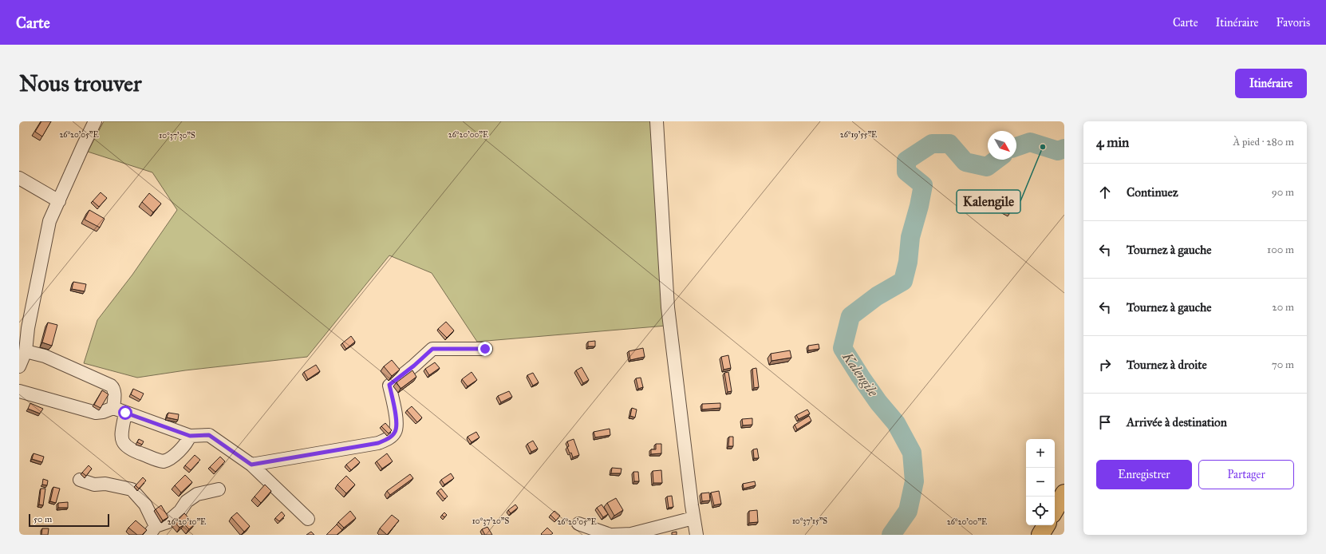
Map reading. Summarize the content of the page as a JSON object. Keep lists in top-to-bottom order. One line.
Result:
{"water":["Kalengile"],"places":["Kalengile"],"scale_bar":"50 m","north":"bottom right","page":{"header":"Carte","nav":["Carte","Itinéraire","Favoris"],"buttons":["Itinéraire",["Enregistrer","Partager"]],"title":"Nous trouver","heading":["4 min","À pied · 280 m"],"list":[["Continuez","90 m"],["Tournez à gauche","100 m"],["Tournez à gauche","20 m"],["Tournez à droite","70 m"],"Arrivée à destination"],"map_buttons":["+","−"],"scale":"50 m"},"coordinates":["26°20'05\"E","26°20'00\"E","26°19'55\"E","10°37'30\"S","10°37'20\"S","10°37'15\"S","26°20'10\"E"]}
